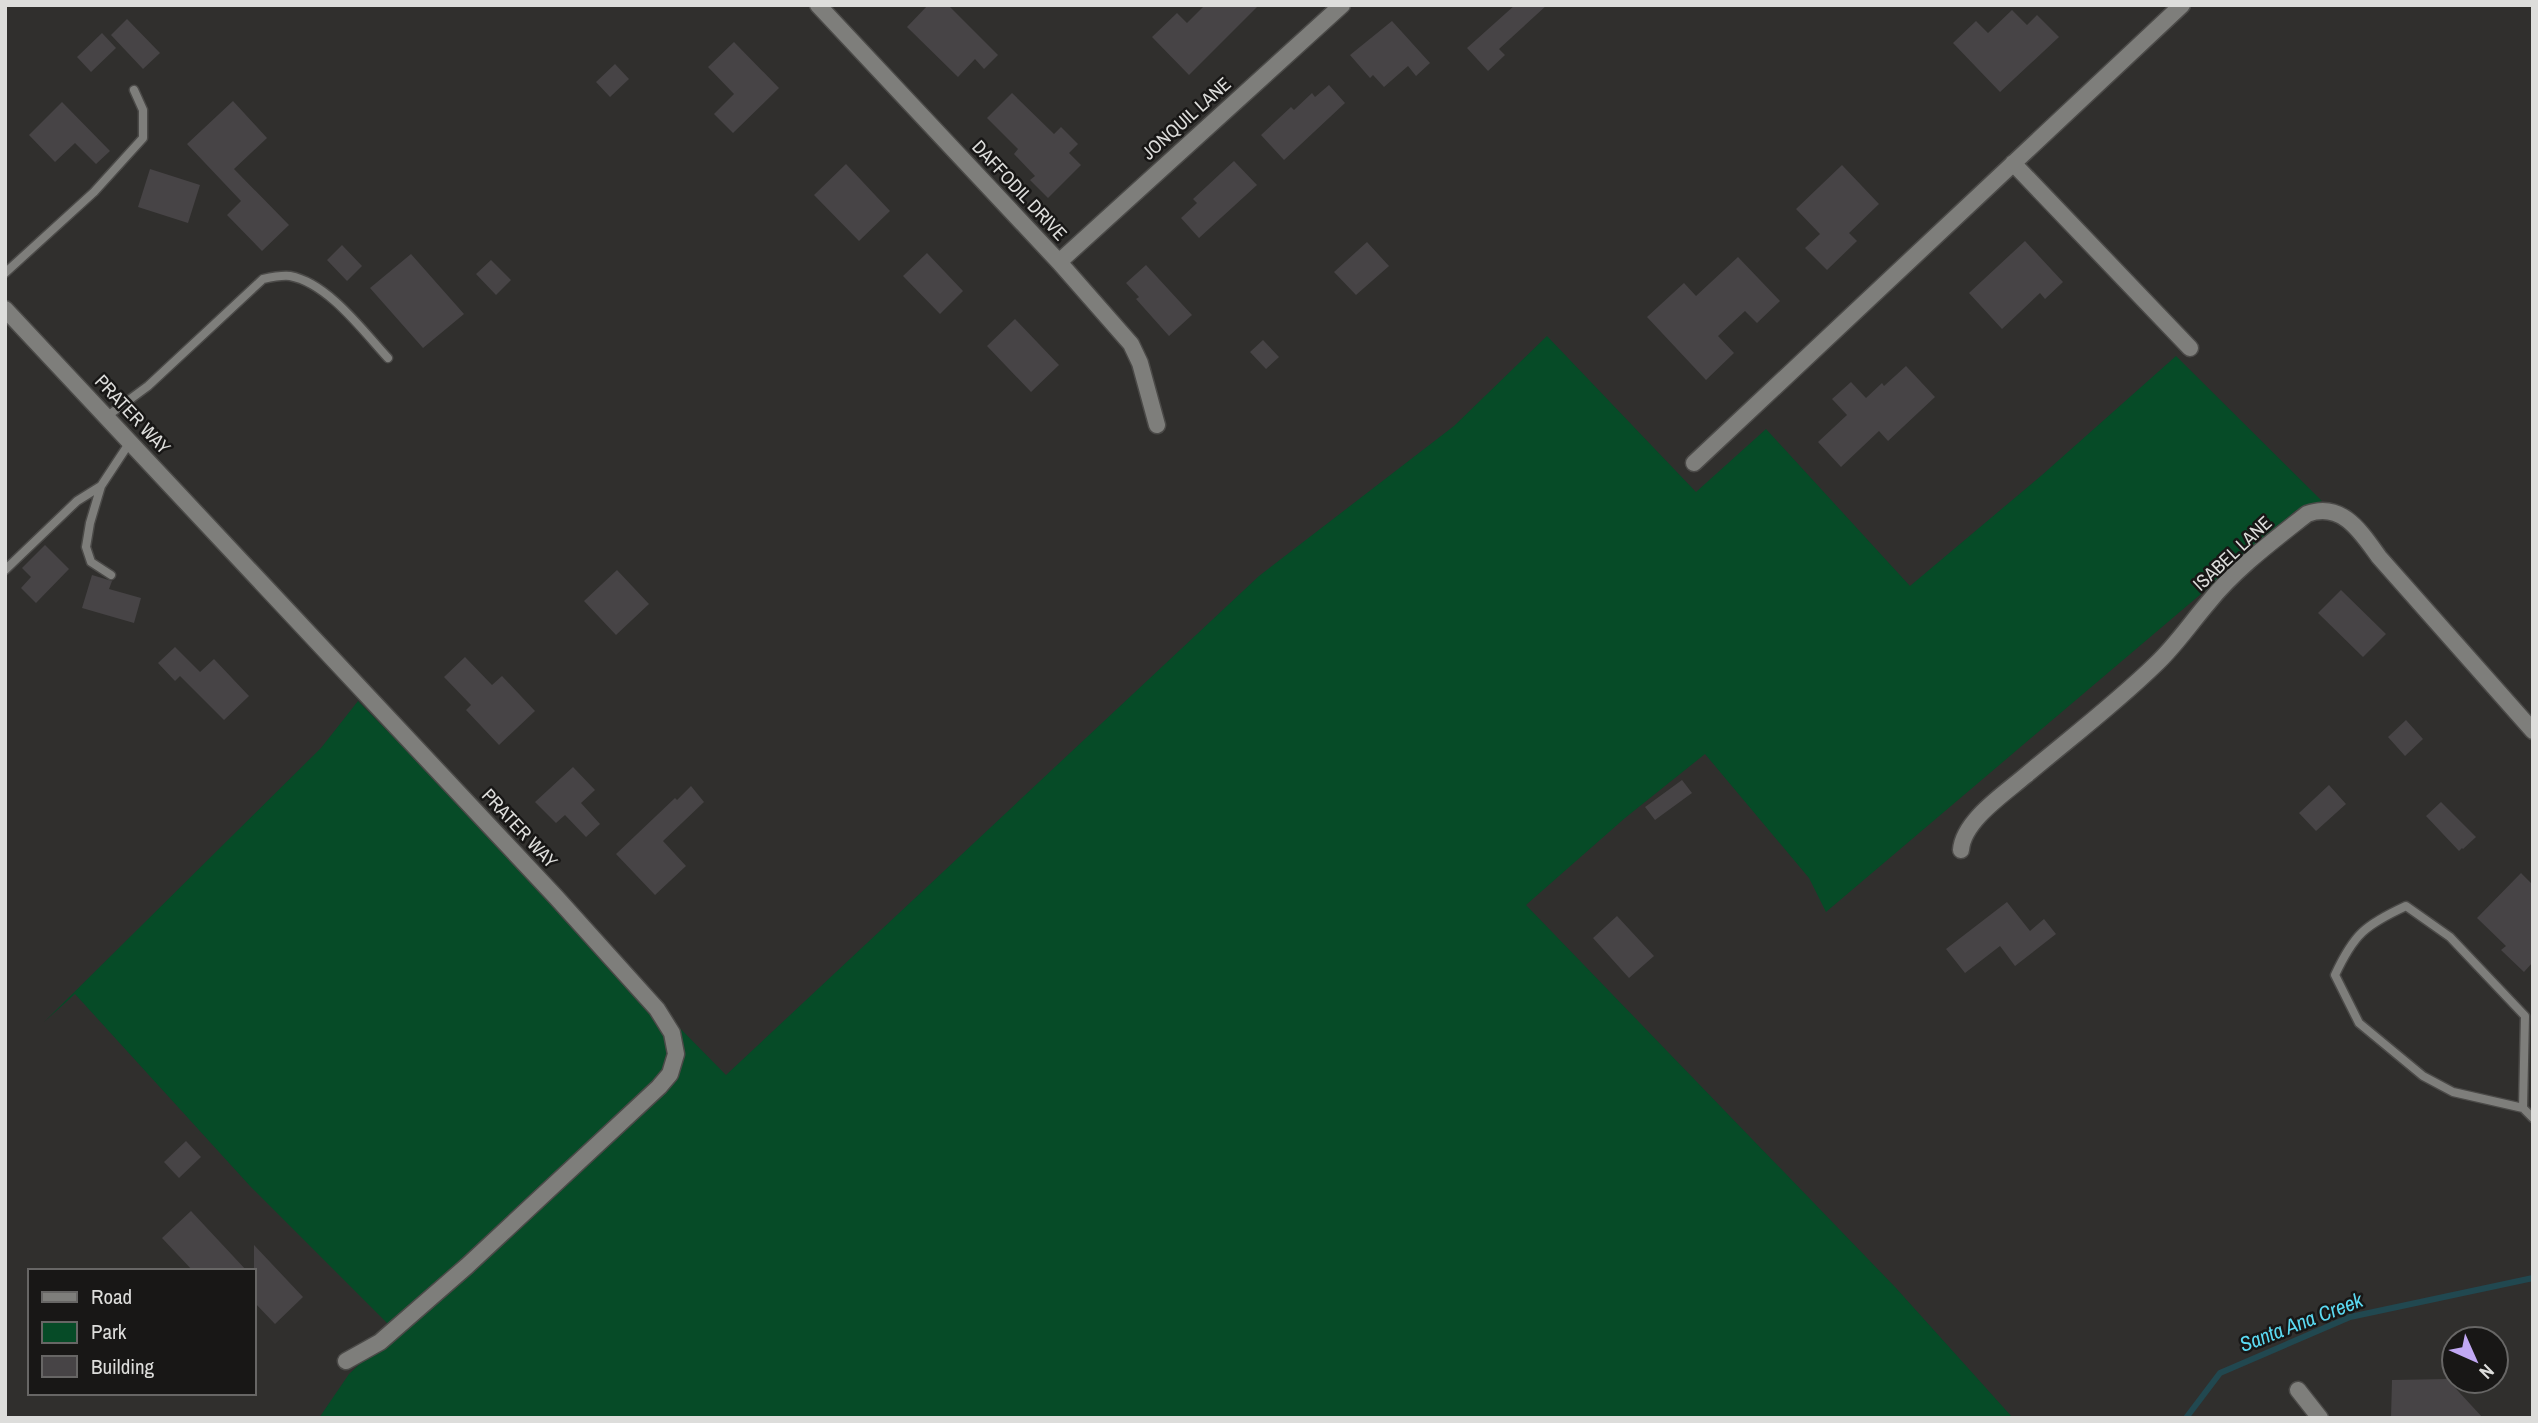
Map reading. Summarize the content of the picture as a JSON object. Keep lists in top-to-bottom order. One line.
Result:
{"streets":{"street":["JONQUIL LANE","DAFFODIL DRIVE","PRATER WAY","ISABEL LANE"]},"crossings":[["JONQUIL LANE","DAFFODIL DRIVE"]],"water":["Santa Ana Creek"],"legend":["Road","Park","Building"],"north":"bottom right"}
